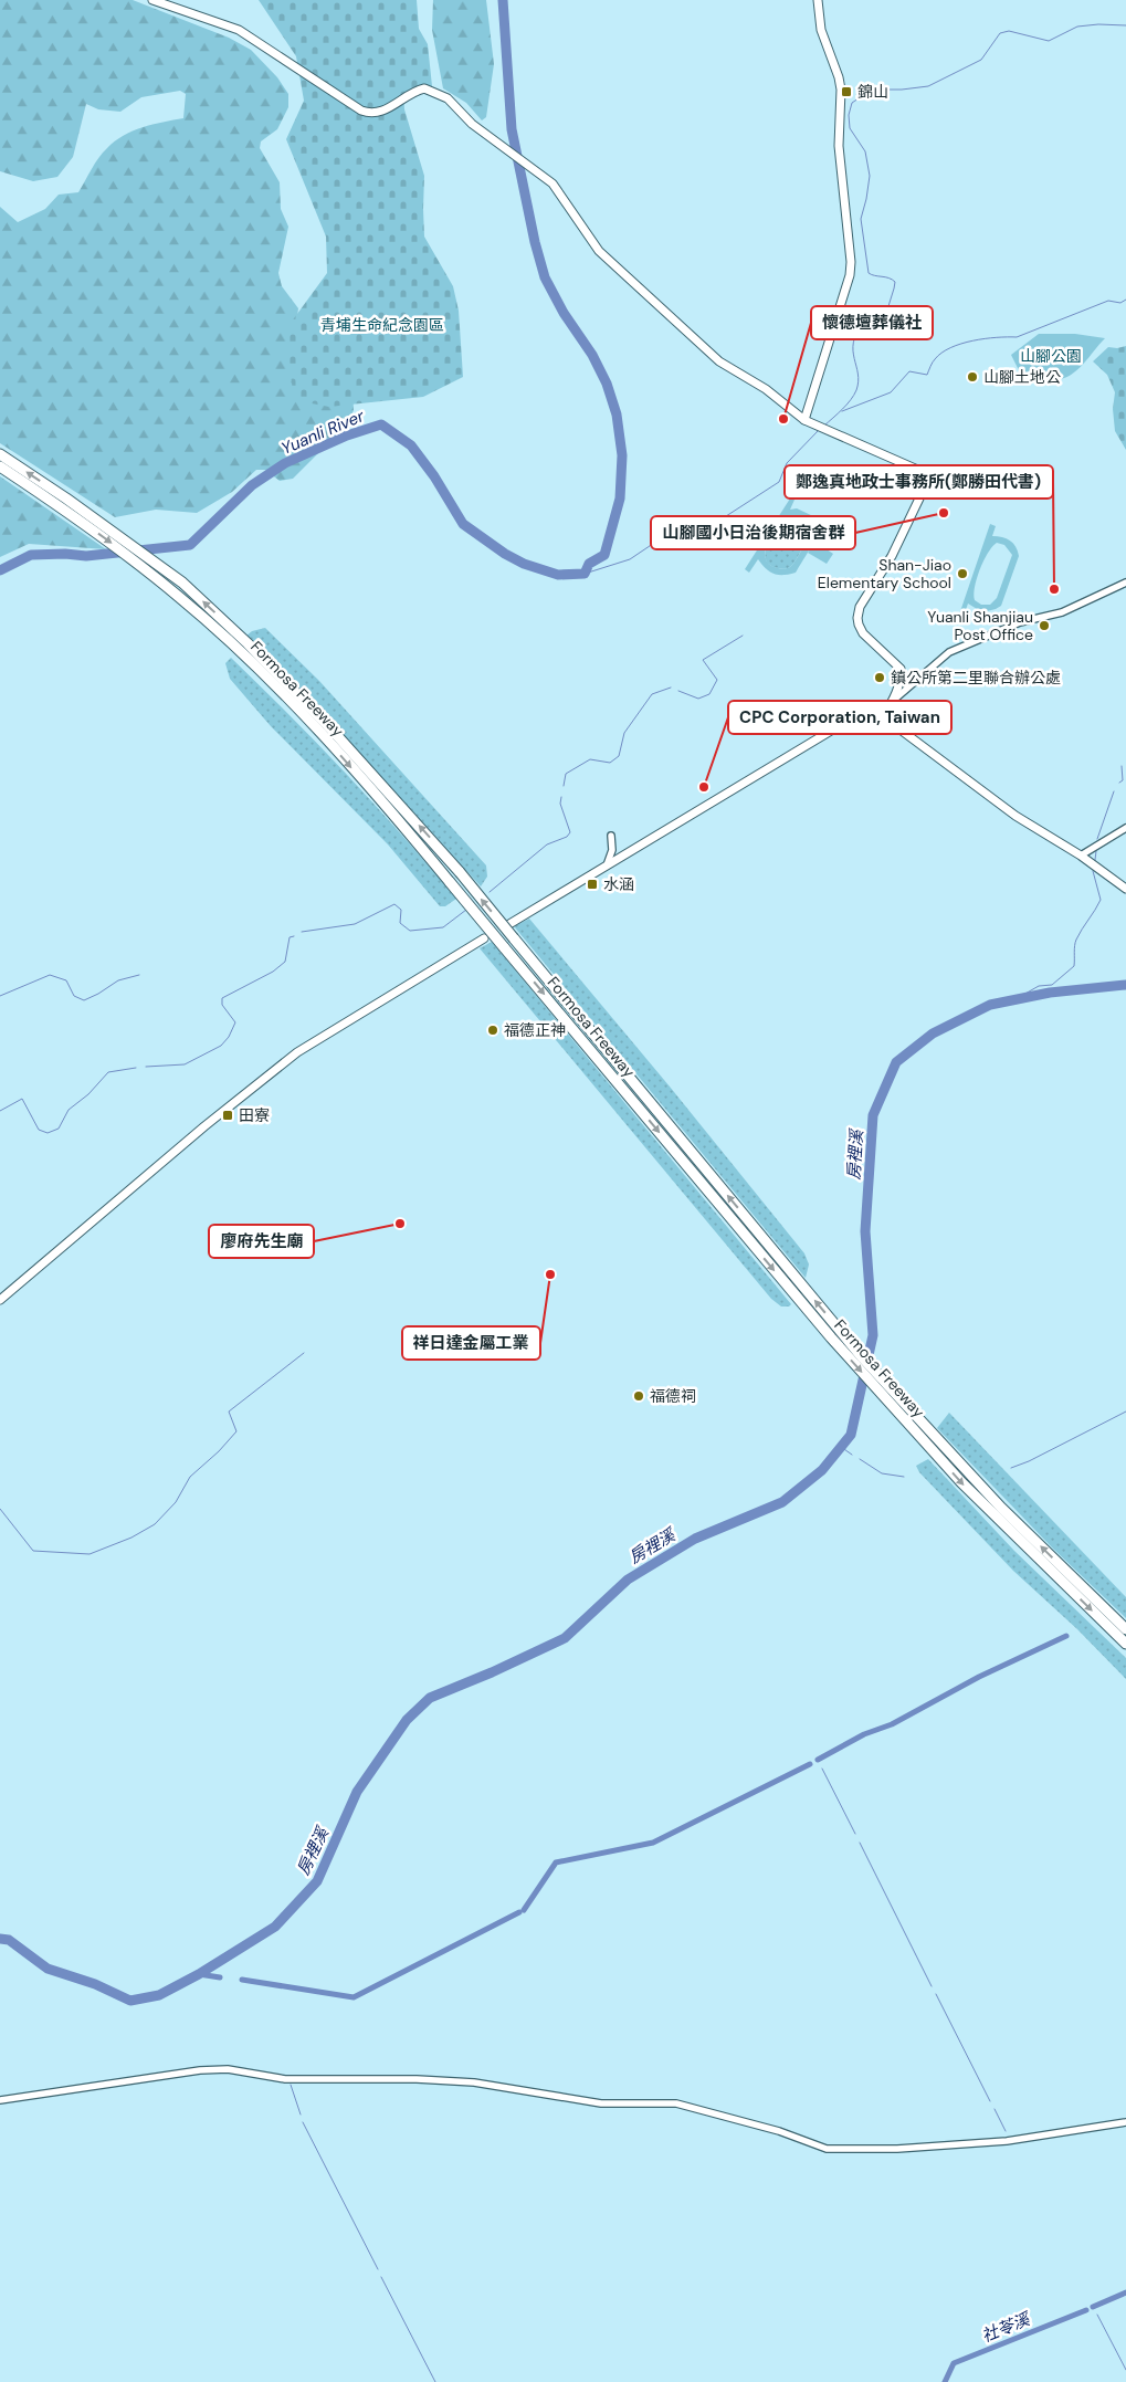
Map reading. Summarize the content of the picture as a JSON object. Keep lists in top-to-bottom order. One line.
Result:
{"streets":{"highway":["Formosa Freeway"]},"water":["Yuanli River","房裡溪","社苓溪"],"parks":["青埔生命紀念園區","山腳公園"],"places":{"transit":["錦山","水涵","田寮"],"other":["山腳土地公","懷德壇葬儀社","山腳國小日治後期宿舍群","Shan-Jiao Elementary School","鄭逸真地政士事務所(鄭勝田代書)","Yuanli Shanjiau Post Office","鎮公所第二里聯合辦公處","CPC Corporation, Taiwan","福德正神","廖府先生廟","祥日達金屬工業","福德祠"]}}
